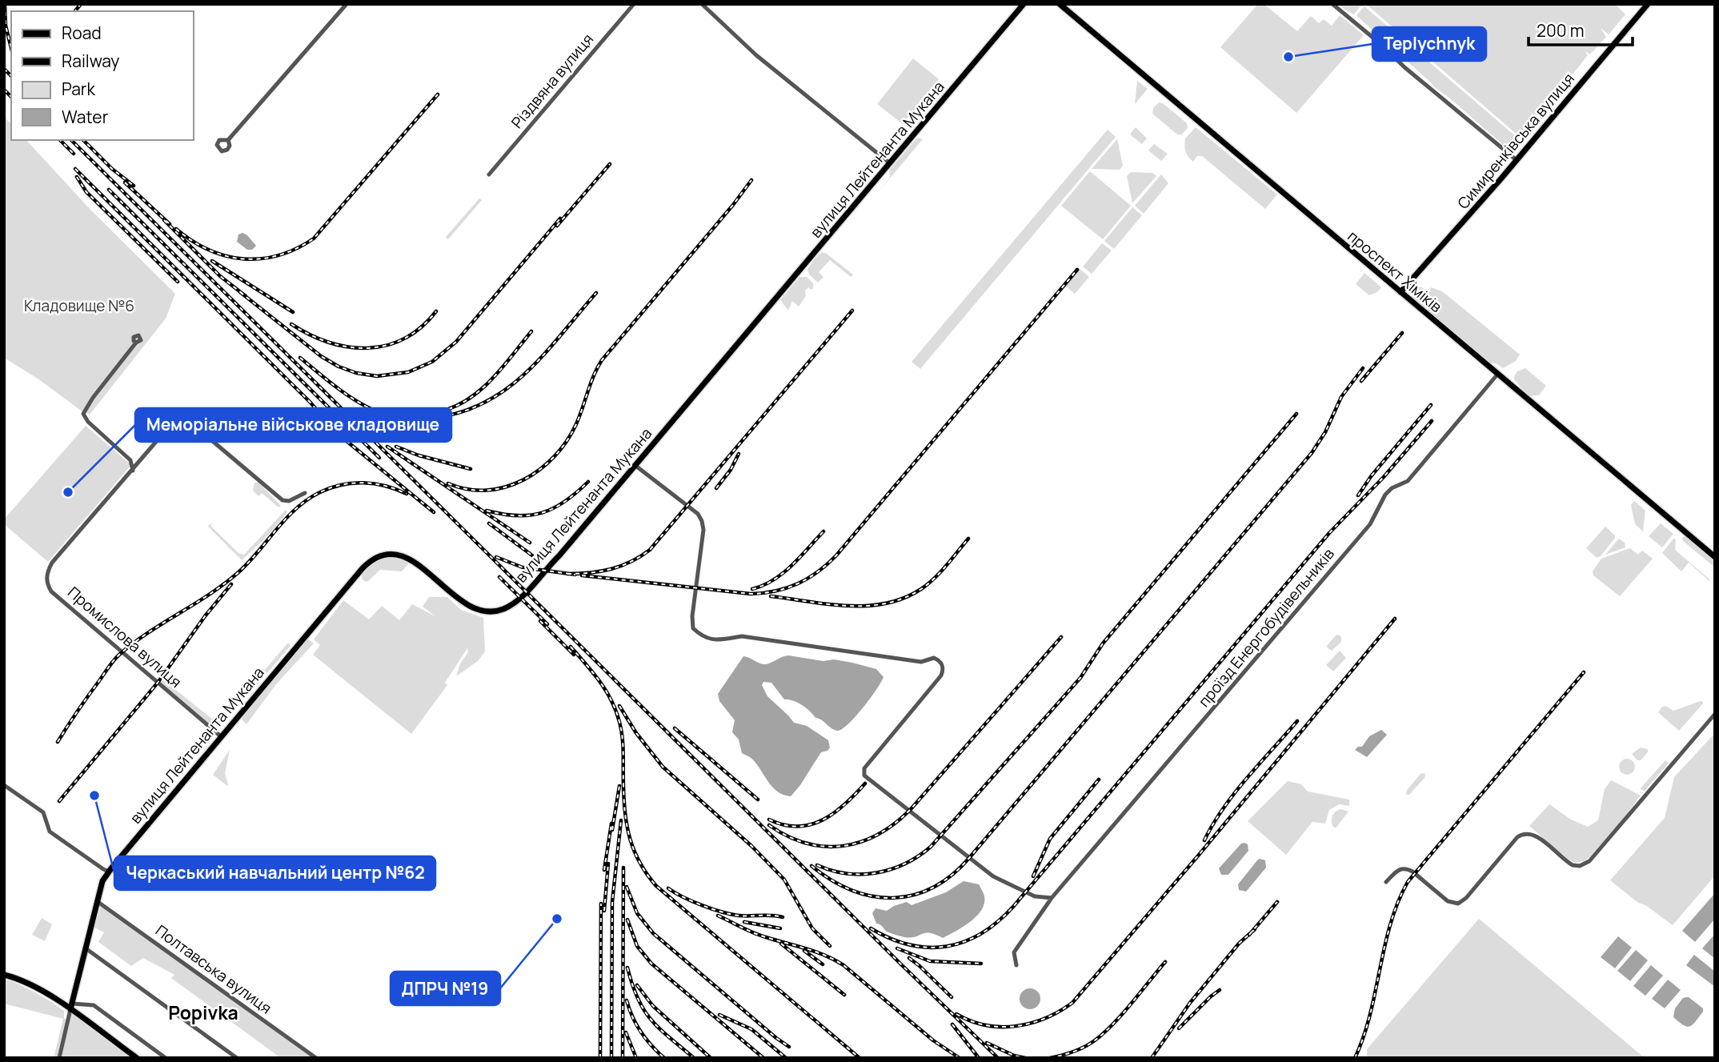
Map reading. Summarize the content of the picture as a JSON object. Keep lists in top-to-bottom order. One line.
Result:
{"streets":{"main road":["Симиренківська вулиця","вулиця Лейтенанта Мукана","проспект Хіміків"],"street":["Різдвяна вулиця","проїзд Енергобудівельників","Промислова вулиця","Полтавська вулиця"]},"crossings":[["Симиренківська вулиця","проспект Хіміків"],["вулиця Лейтенанта Мукана","Промислова вулиця"],["вулиця Лейтенанта Мукана","Полтавська вулиця"],["проспект Хіміків","проїзд Енергобудівельників"]],"districts":["Popivka"],"parks":["Кладовище №6"],"places":["Teplychnyk","Меморіальне військове кладовище","Черкаський навчальний центр №62","ДПРЧ №19"],"legend":["Road","Railway","Park","Water"],"scale_bar":"200 m"}
